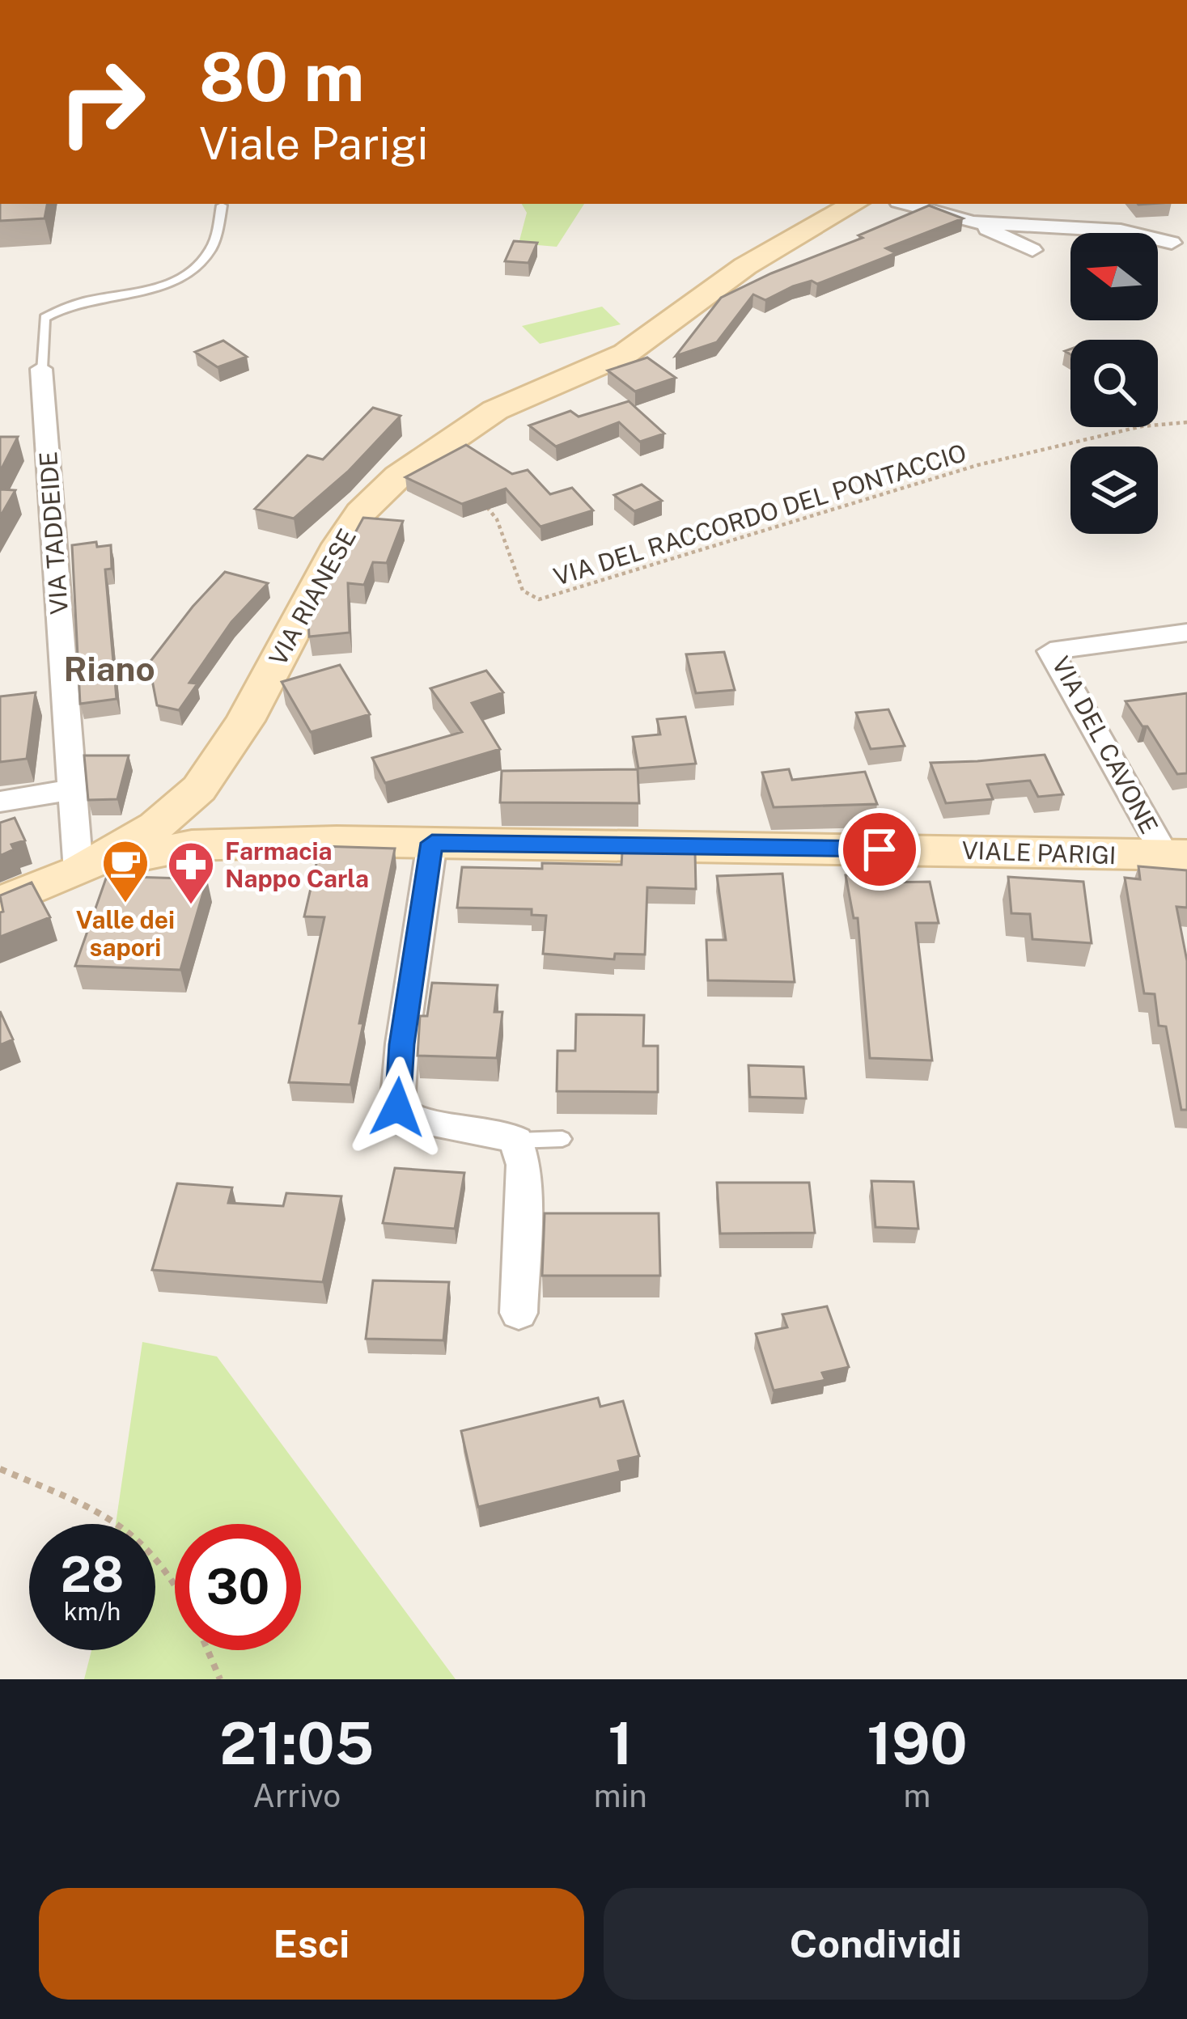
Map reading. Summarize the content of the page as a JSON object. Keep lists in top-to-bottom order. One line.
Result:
{"streets":{"main road":["VIA RIANESE","VIALE PARIGI"],"street":["VIA TADDEIDE","VIA DEL CAVONE"],"path":["VIA DEL RACCORDO DEL PONTACCIO"]},"crossings":[["VIA TADDEIDE","VIA RIANESE"],["VIA TADDEIDE","VIALE PARIGI"],["VIA RIANESE","VIALE PARIGI"],["VIA DEL CAVONE","VIALE PARIGI"]],"districts":["Riano"],"places":{"cafe":["Valle dei sapori"],"pharmacy":["Farmacia Nappo Carla"]},"north":"left","page":{"turn":["80 m","Viale Parigi"],"speed":"28 km/h","limit":"30","eta":["21:05","Arrivo","1","min","190","m"],"buttons":["Esci","Condividi"]}}
